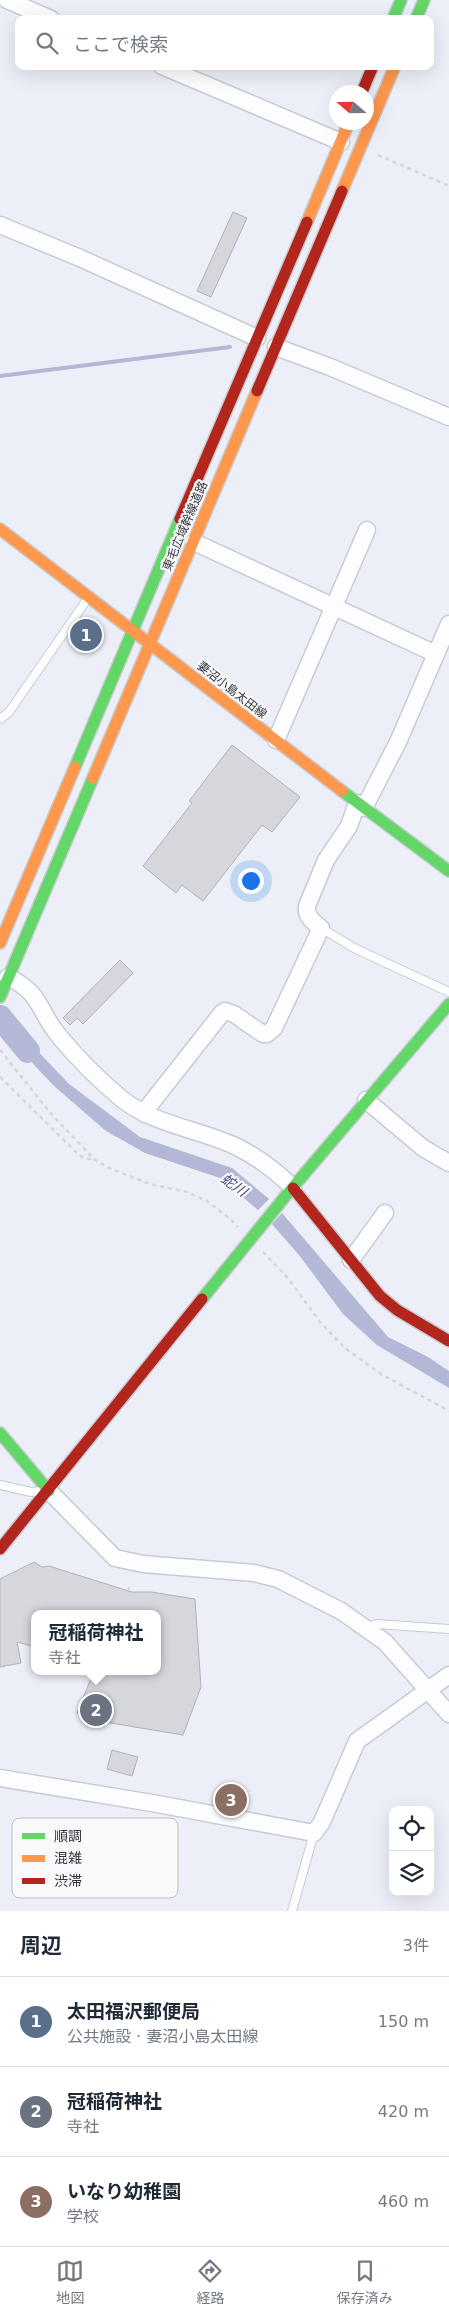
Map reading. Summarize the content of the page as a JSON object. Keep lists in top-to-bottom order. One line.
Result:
{"streets":{"main road":["東毛広域幹線道路","妻沼小島太田線"]},"crossings":[["東毛広域幹線道路","妻沼小島太田線"]],"water":["蛇川"],"legend":["順調","混雑","渋滞"],"north":"left","page":{"search":"ここで検索","pins":["1","2","3"],"popup":["冠稲荷神社","寺社"],"heading":["周辺","3件"],"list":[{"mark":"1","name":"太田福沢郵便局","note":"公共施設 · 妻沼小島太田線","value":"150 m"},{"mark":"2","name":"冠稲荷神社","note":"寺社","value":"420 m"},{"mark":"3","name":"いなり幼稚園","note":"学校","value":"460 m"}],"nav":["地図","経路","保存済み"]}}
